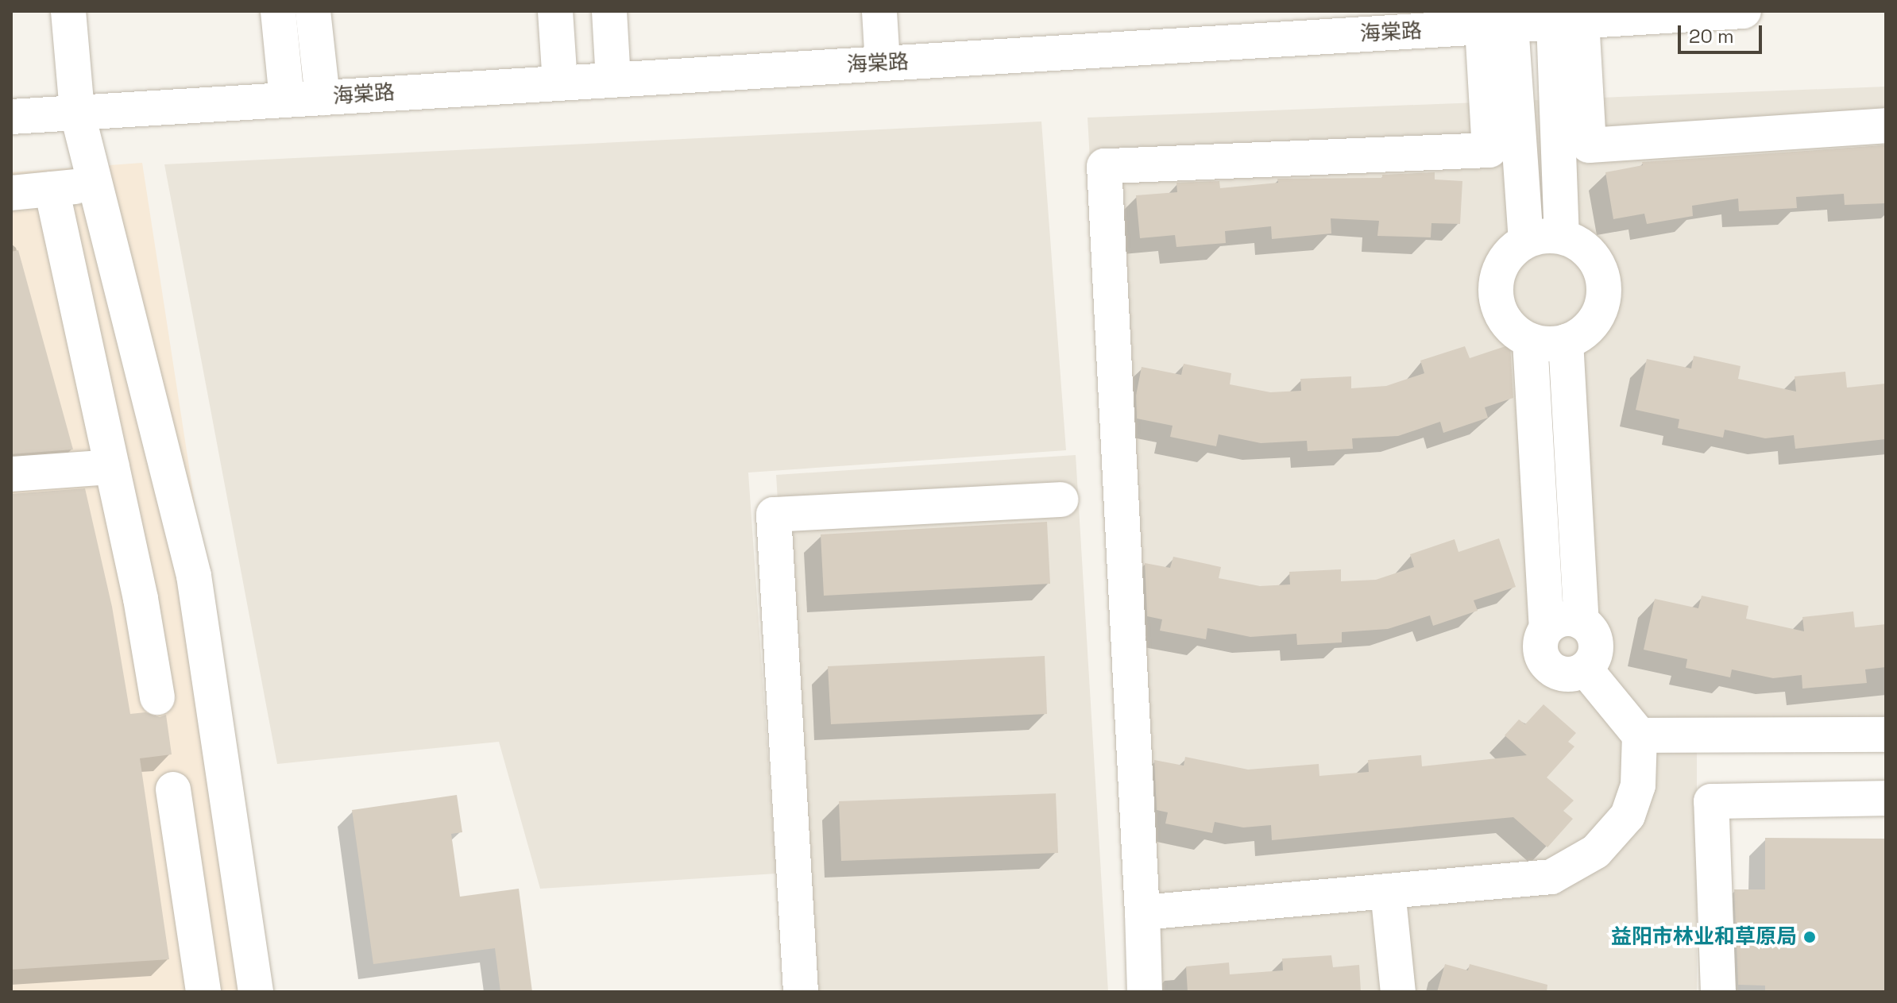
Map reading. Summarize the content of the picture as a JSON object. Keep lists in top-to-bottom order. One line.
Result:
{"streets":{"street":["海棠路"]},"places":["益阳市林业和草原局"],"scale_bar":"20 m"}
